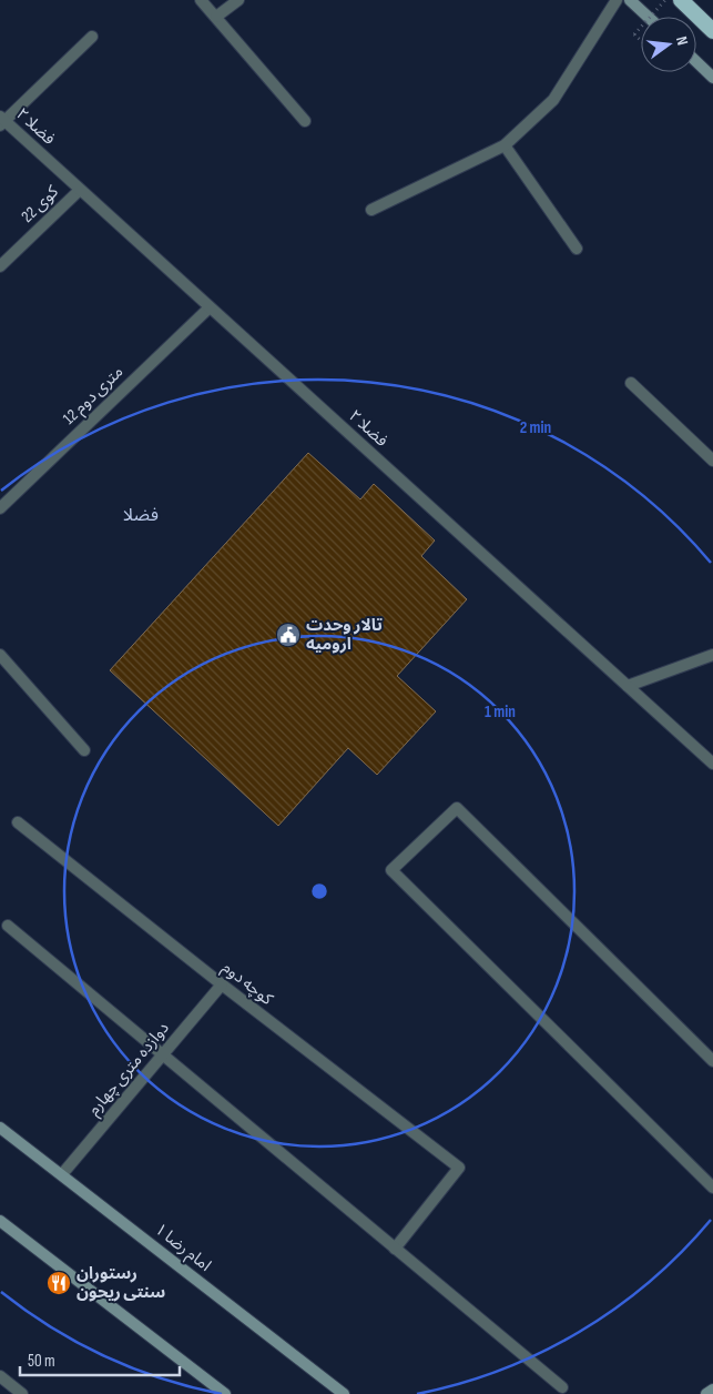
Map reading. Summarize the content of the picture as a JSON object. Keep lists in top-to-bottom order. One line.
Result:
{"streets":{"main road":["امام رضا ۱"],"street":["فضلا ۲","کوی 22","12 متری دوم","کوچه دوم","دوازده متری چهارم"]},"crossings":[["فضلا ۲","کوی 22"],["فضلا ۲","12 متری دوم"],["کوچه دوم","دوازده متری چهارم"],["دوازده متری چهارم","امام رضا ۱"]],"districts":["فضلا"],"places":{"public building":["تالار وحدت ارومیه"],"restaurant":["رستوران سنتی ریحون"]},"scale_bar":"50 m","north":"right","rings":["2 min","1 min"]}
